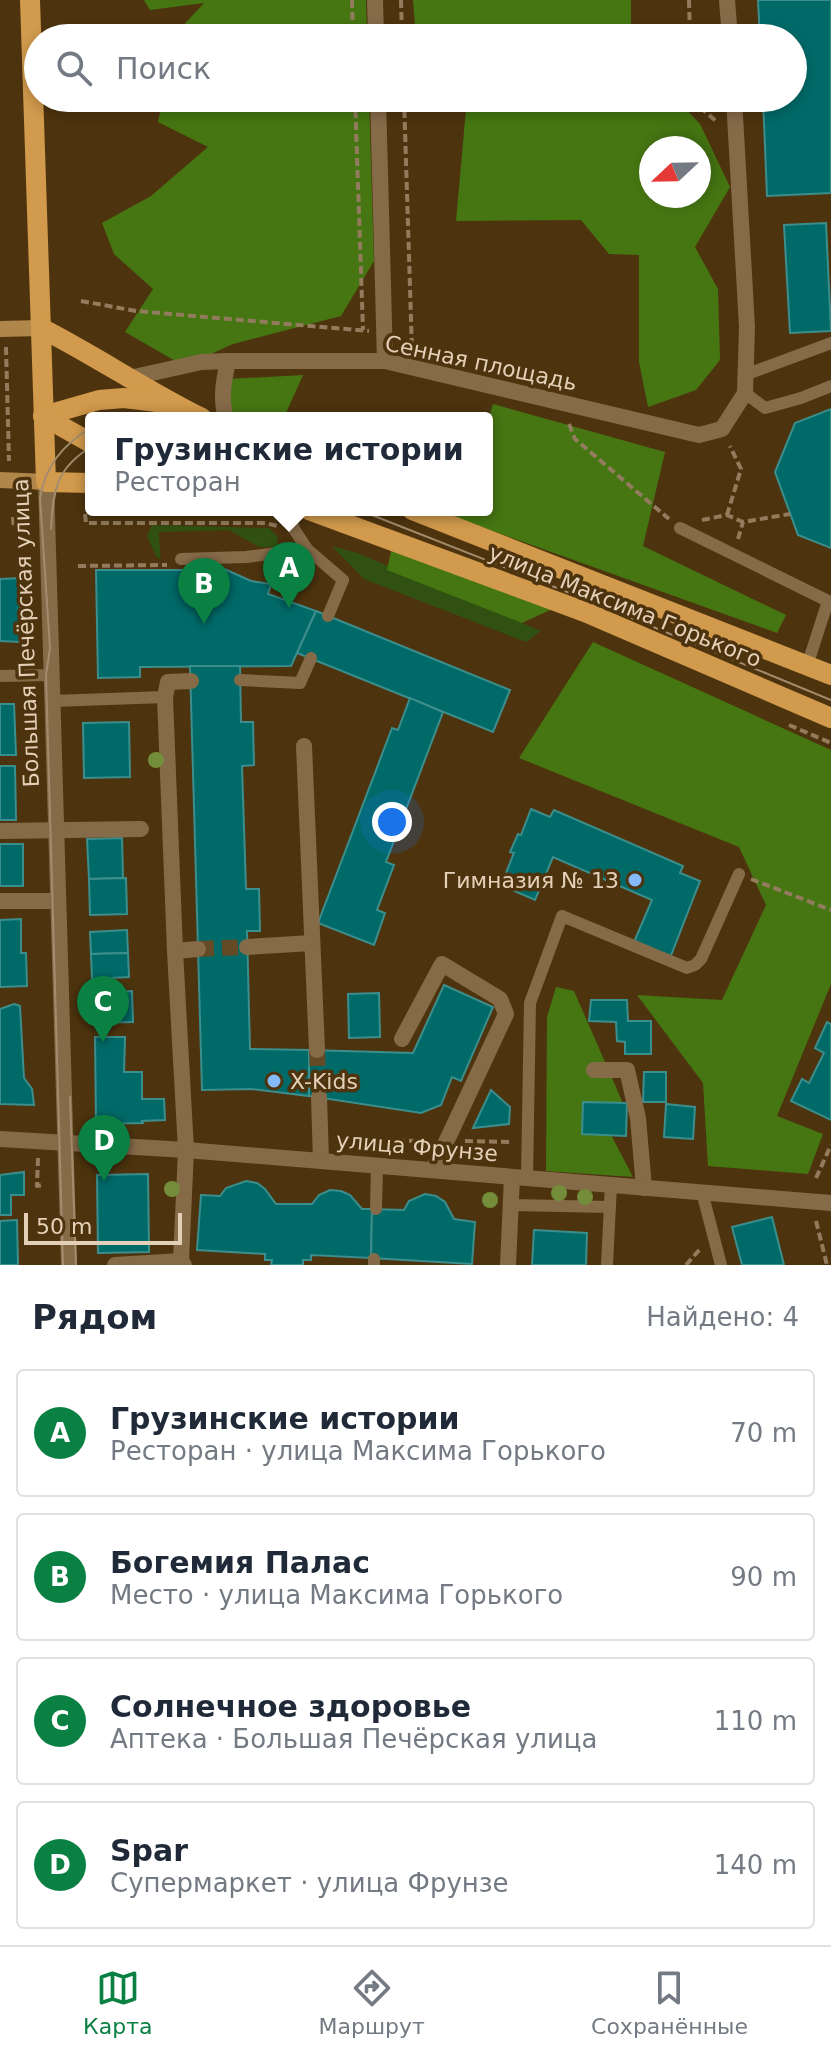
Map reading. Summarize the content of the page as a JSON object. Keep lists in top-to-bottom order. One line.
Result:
{"streets":{"main road":["улица Максима Горького","Большая Печёрская улица"],"street":["Сенная площадь","улица Фрунзе"]},"crossings":[["Большая Печёрская улица","улица Фрунзе"]],"places":["Гимназия № 13","X-Kids"],"scale_bar":"50 m","north":"left","page":{"search":"Поиск","popup":["Грузинские истории","Ресторан"],"pins":["A","B","C","D"],"scale":"50 m","heading":["Рядом","Найдено: 4"],"list":[{"mark":"A","name":"Грузинские истории","note":"Ресторан · улица Максима Горького","value":"70 m"},{"mark":"B","name":"Богемия Палас","note":"Место · улица Максима Горького","value":"90 m"},{"mark":"C","name":"Солнечное здоровье","note":"Аптека · Большая Печёрская улица","value":"110 m"},{"mark":"D","name":"Spar","note":"Супермаркет · улица Фрунзе","value":"140 m"}],"nav":["Карта","Маршрут","Сохранённые"]}}
